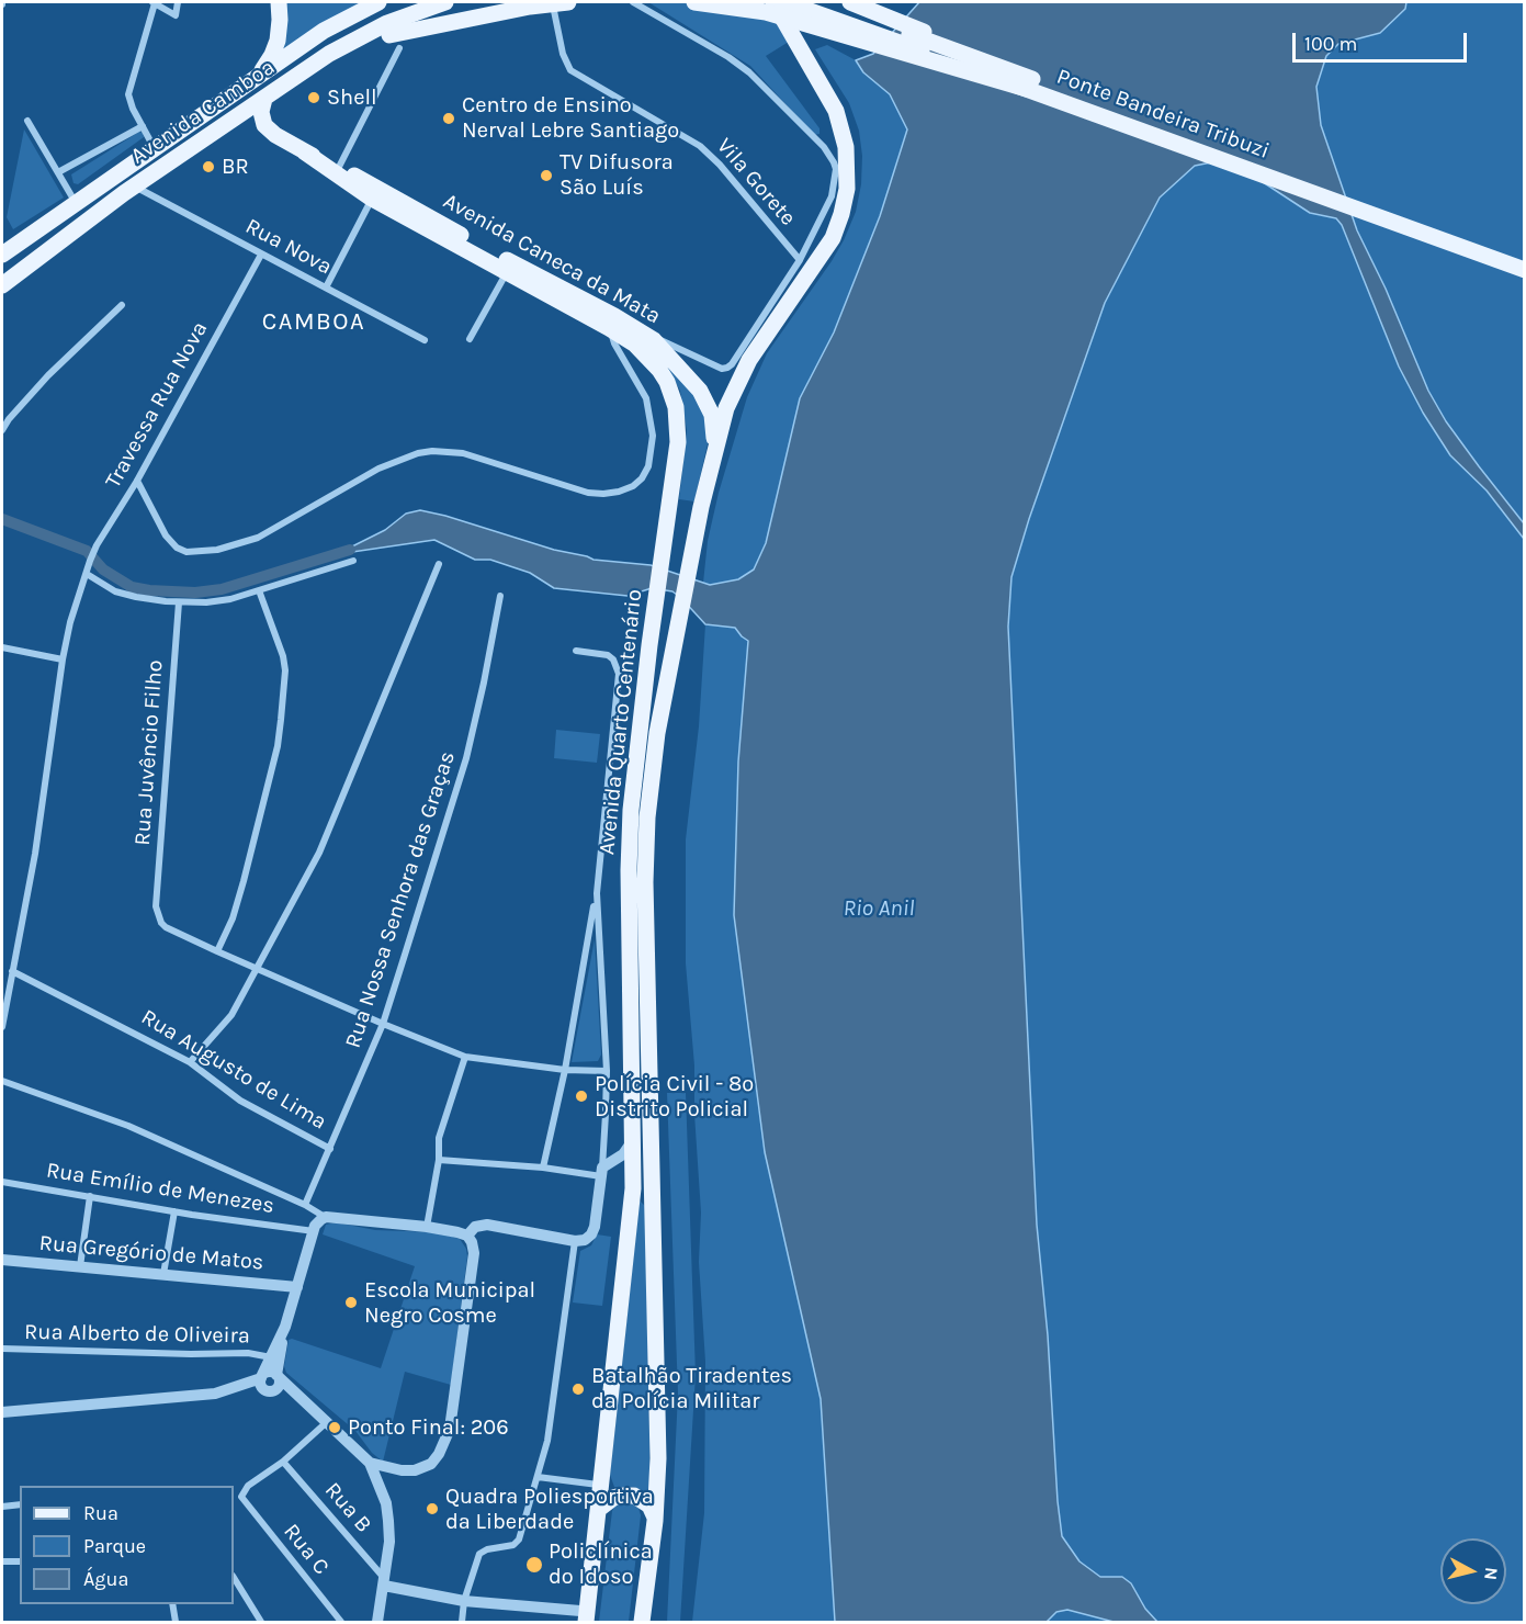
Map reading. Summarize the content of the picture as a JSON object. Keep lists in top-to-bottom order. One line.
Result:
{"streets":{"main road":["Avenida Camboa","Ponte Bandeira Tribuzi","Avenida Caneca da Mata","Avenida Quarto Centenário"],"street":["Vila Gorete","Rua Nova","Travessa Rua Nova","Rua Juvêncio Filho","Rua Nossa Senhora das Graças","Rua Augusto de Lima","Rua Emílio de Menezes","Rua Gregório de Matos","Rua Alberto de Oliveira","Rua B","Rua C"]},"crossings":[["Avenida Camboa","Rua Nova"],["Avenida Camboa","Avenida Caneca da Mata"],["Rua Nova","Travessa Rua Nova"],["Avenida Caneca da Mata","Avenida Quarto Centenário"],["Rua Nossa Senhora das Graças","Rua Augusto de Lima"],["Rua B","Rua C"]],"districts":["CAMBOA"],"water":["Rio Anil"],"places":["Shell","Centro de Ensino Nerval Lebre Santiago","BR","TV Difusora São Luís","Polícia Civil - 8º Distrito Policial","Escola Municipal Negro Cosme","Batalhão Tiradentes da Polícia Militar","Ponto Final: 206","Quadra Poliesportiva da Liberdade","Policlínica do Idoso"],"legend":["Rua","Parque","Água"],"scale_bar":"100 m","north":"right"}
